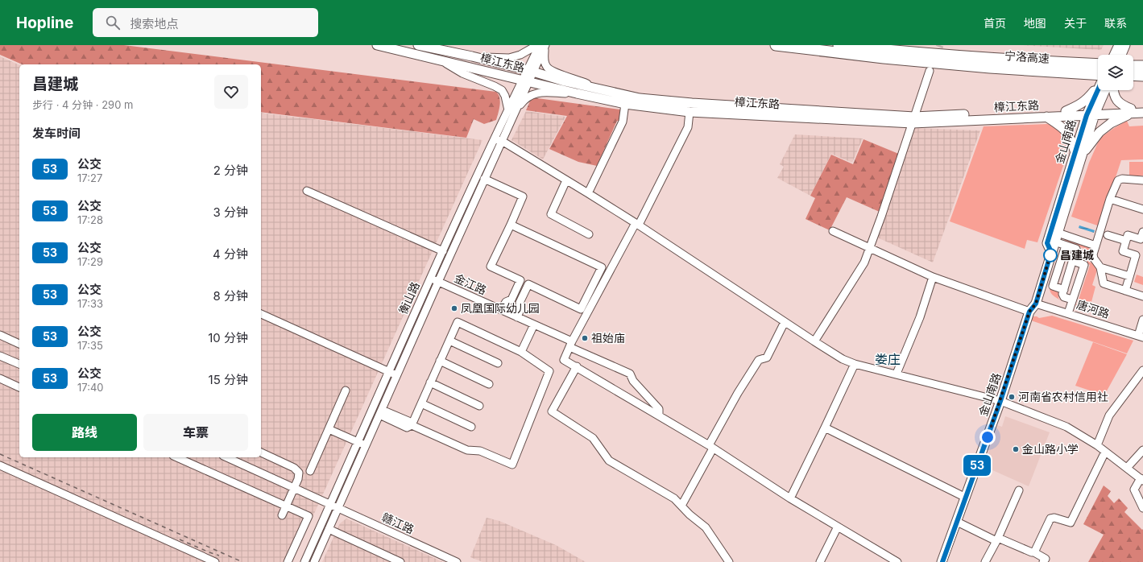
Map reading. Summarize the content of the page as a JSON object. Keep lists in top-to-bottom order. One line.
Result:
{"streets":{"highway":["宁洛高速"],"main road":["樟江东路","金山南路"],"street":["金江路","衡山路","唐河路","赣江路"]},"crossings":[["樟江东路","金山南路"],["樟江东路","衡山路"],["金山南路","唐河路"],["金江路","衡山路"],["衡山路","赣江路"]],"districts":["娄庄"],"places":["昌建城","凤凰国际幼儿园","祖始庙","河南省农村信用社","金山路小学"],"lines":["bus line 53"],"page":{"header":"Hopline","search":"搜索地点","nav":["首页","地图","关于","联系"],"on_map":"53","heading":[["昌建城","步行 · 4 分钟 · 290 m"],"发车时间"],"list":[{"mark":"53","name":"公交","note":"17:27","value":"2 分钟"},{"mark":"53","name":"公交","note":"17:28","value":"3 分钟"},{"mark":"53","name":"公交","note":"17:29","value":"4 分钟"},{"mark":"53","name":"公交","note":"17:33","value":"8 分钟"},{"mark":"53","name":"公交","note":"17:35","value":"10 分钟"},{"mark":"53","name":"公交","note":"17:40","value":"15 分钟"}],"buttons":["路线","车票"]}}
